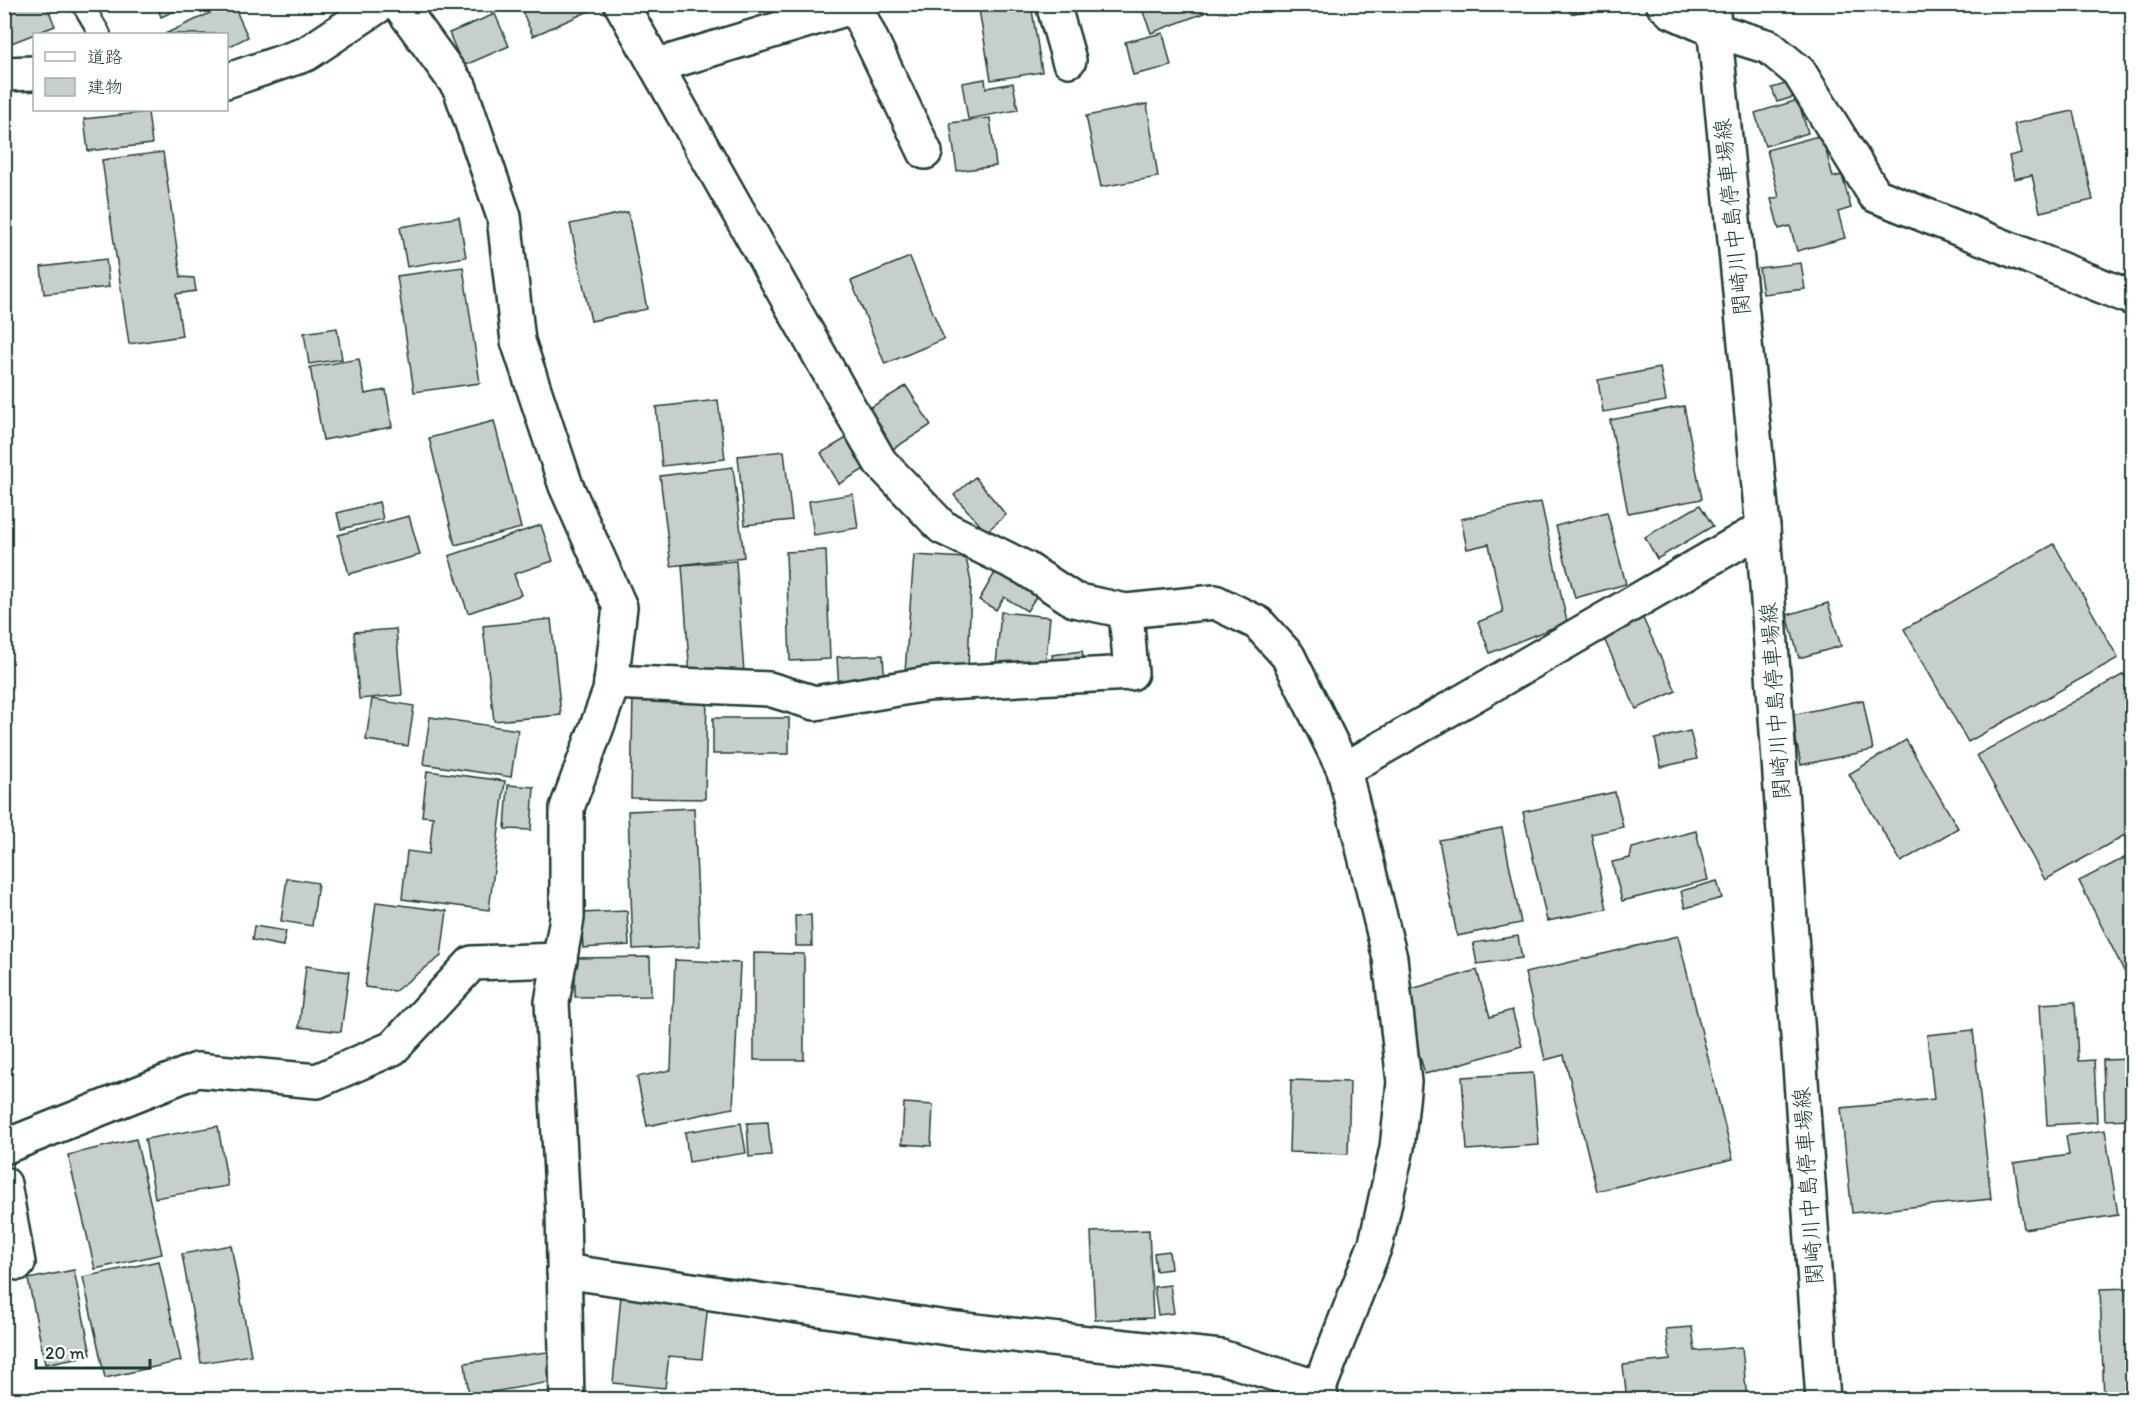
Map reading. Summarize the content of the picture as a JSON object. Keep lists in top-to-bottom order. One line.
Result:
{"streets":{"street":["関崎川中島停車場線"]},"legend":["道路","建物"],"scale_bar":"20 m"}
